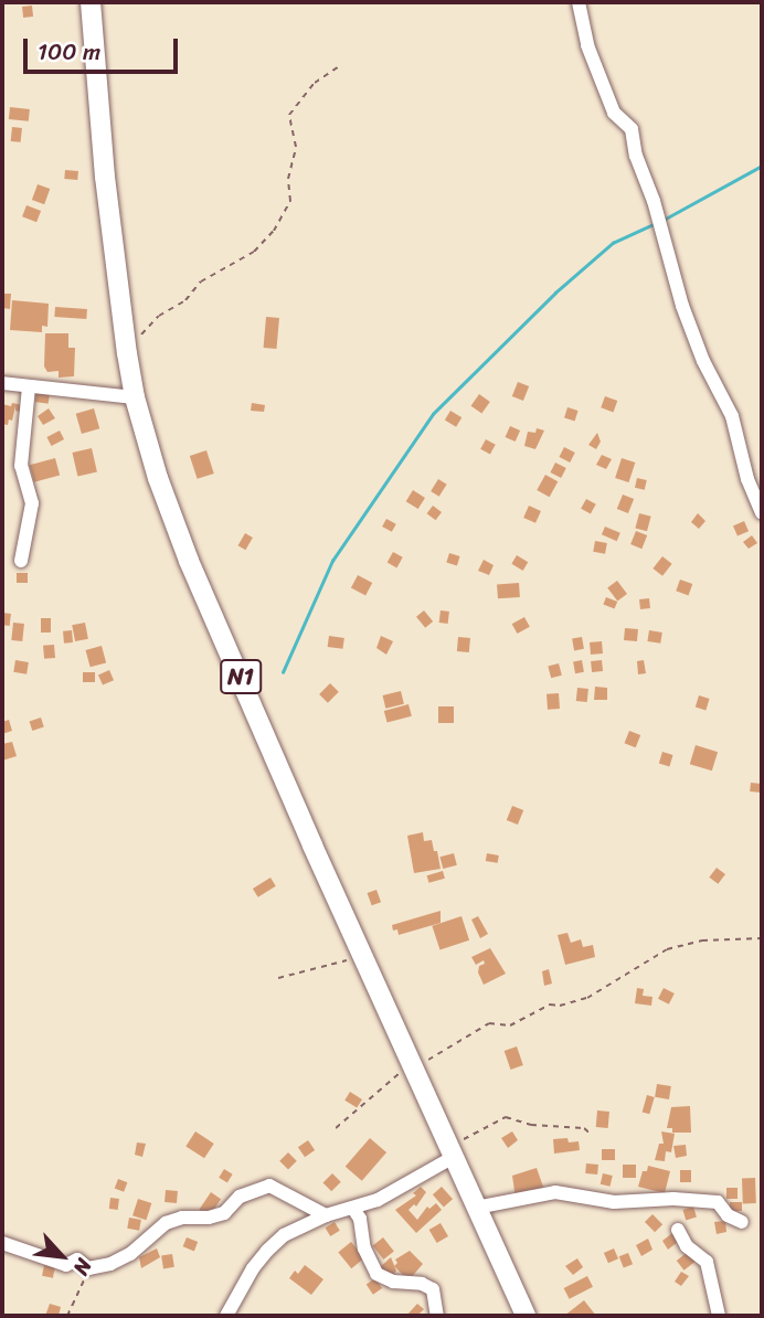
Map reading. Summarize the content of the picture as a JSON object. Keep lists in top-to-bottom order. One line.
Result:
{"streets":{"highway":["N1"]},"scale_bar":"100 m","north":"bottom right"}
